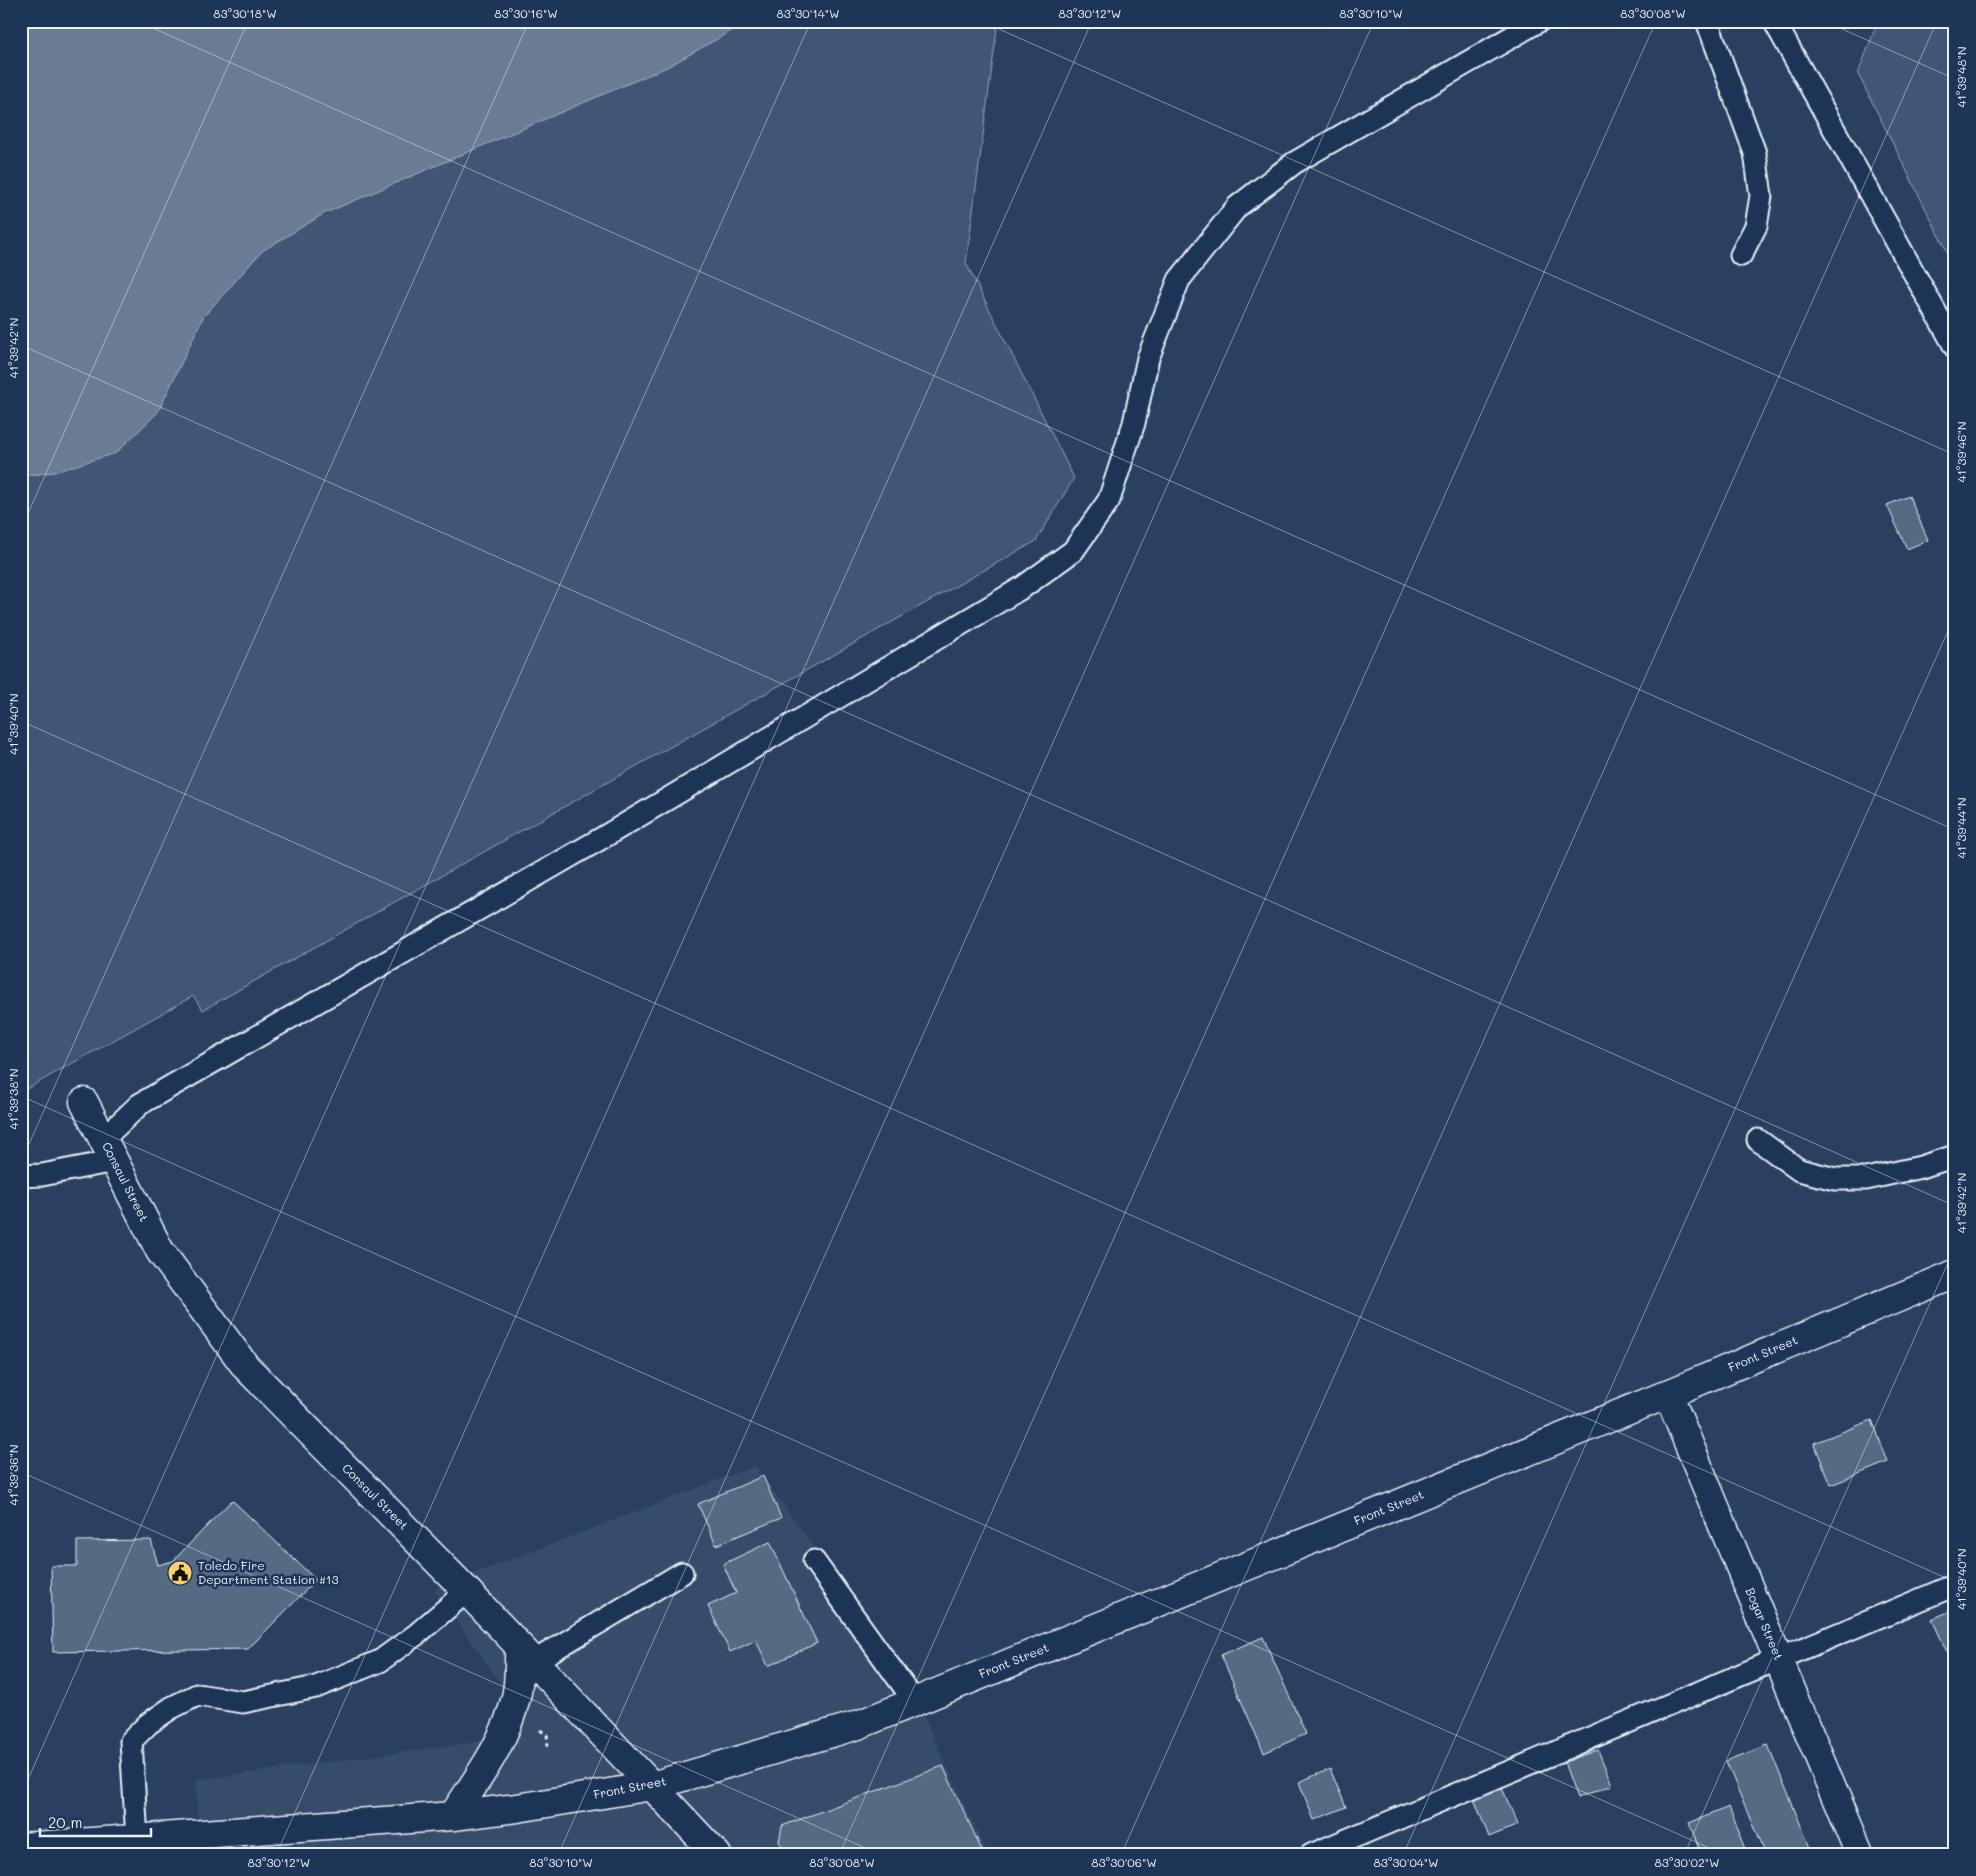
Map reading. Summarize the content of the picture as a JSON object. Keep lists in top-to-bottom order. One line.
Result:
{"streets":{"street":["Consaul Street","Front Street","Bogar Street"]},"crossings":[["Consaul Street","Front Street"],["Front Street","Bogar Street"]],"places":{"public building":["Toledo Fire Department Station #13"]},"scale_bar":"20 m","coordinates":["83°30'18\"W","83°30'16\"W","83°30'14\"W","83°30'12\"W","83°30'10\"W","83°30'08\"W","41°39'48\"N","41°39'42\"N","41°39'46\"N","41°39'40\"N","41°39'44\"N","41°39'38\"N","41°39'36\"N","83°30'06\"W","83°30'04\"W","83°30'02\"W"]}
